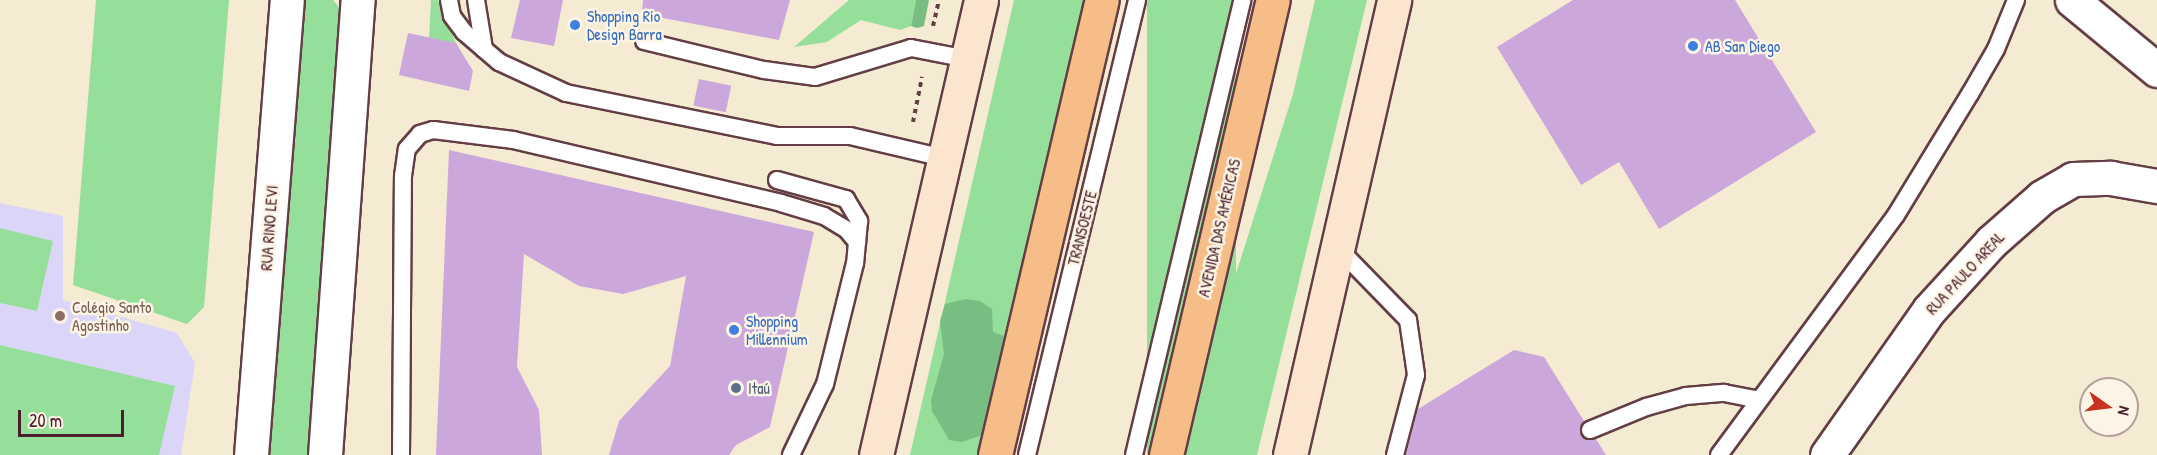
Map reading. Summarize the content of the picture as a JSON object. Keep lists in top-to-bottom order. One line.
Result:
{"streets":{"highway":["AVENIDA DAS AMÉRICAS"],"street":["RUA RINO LEVI","RUA PAULO AREAL"],"lane":["TRANSOESTE"]},"places":["Shopping Rio Design Barra","AB San Diego","Colégio Santo Agostinho","Shopping Millennium","Itaú"],"scale_bar":"20 m","north":"right"}
